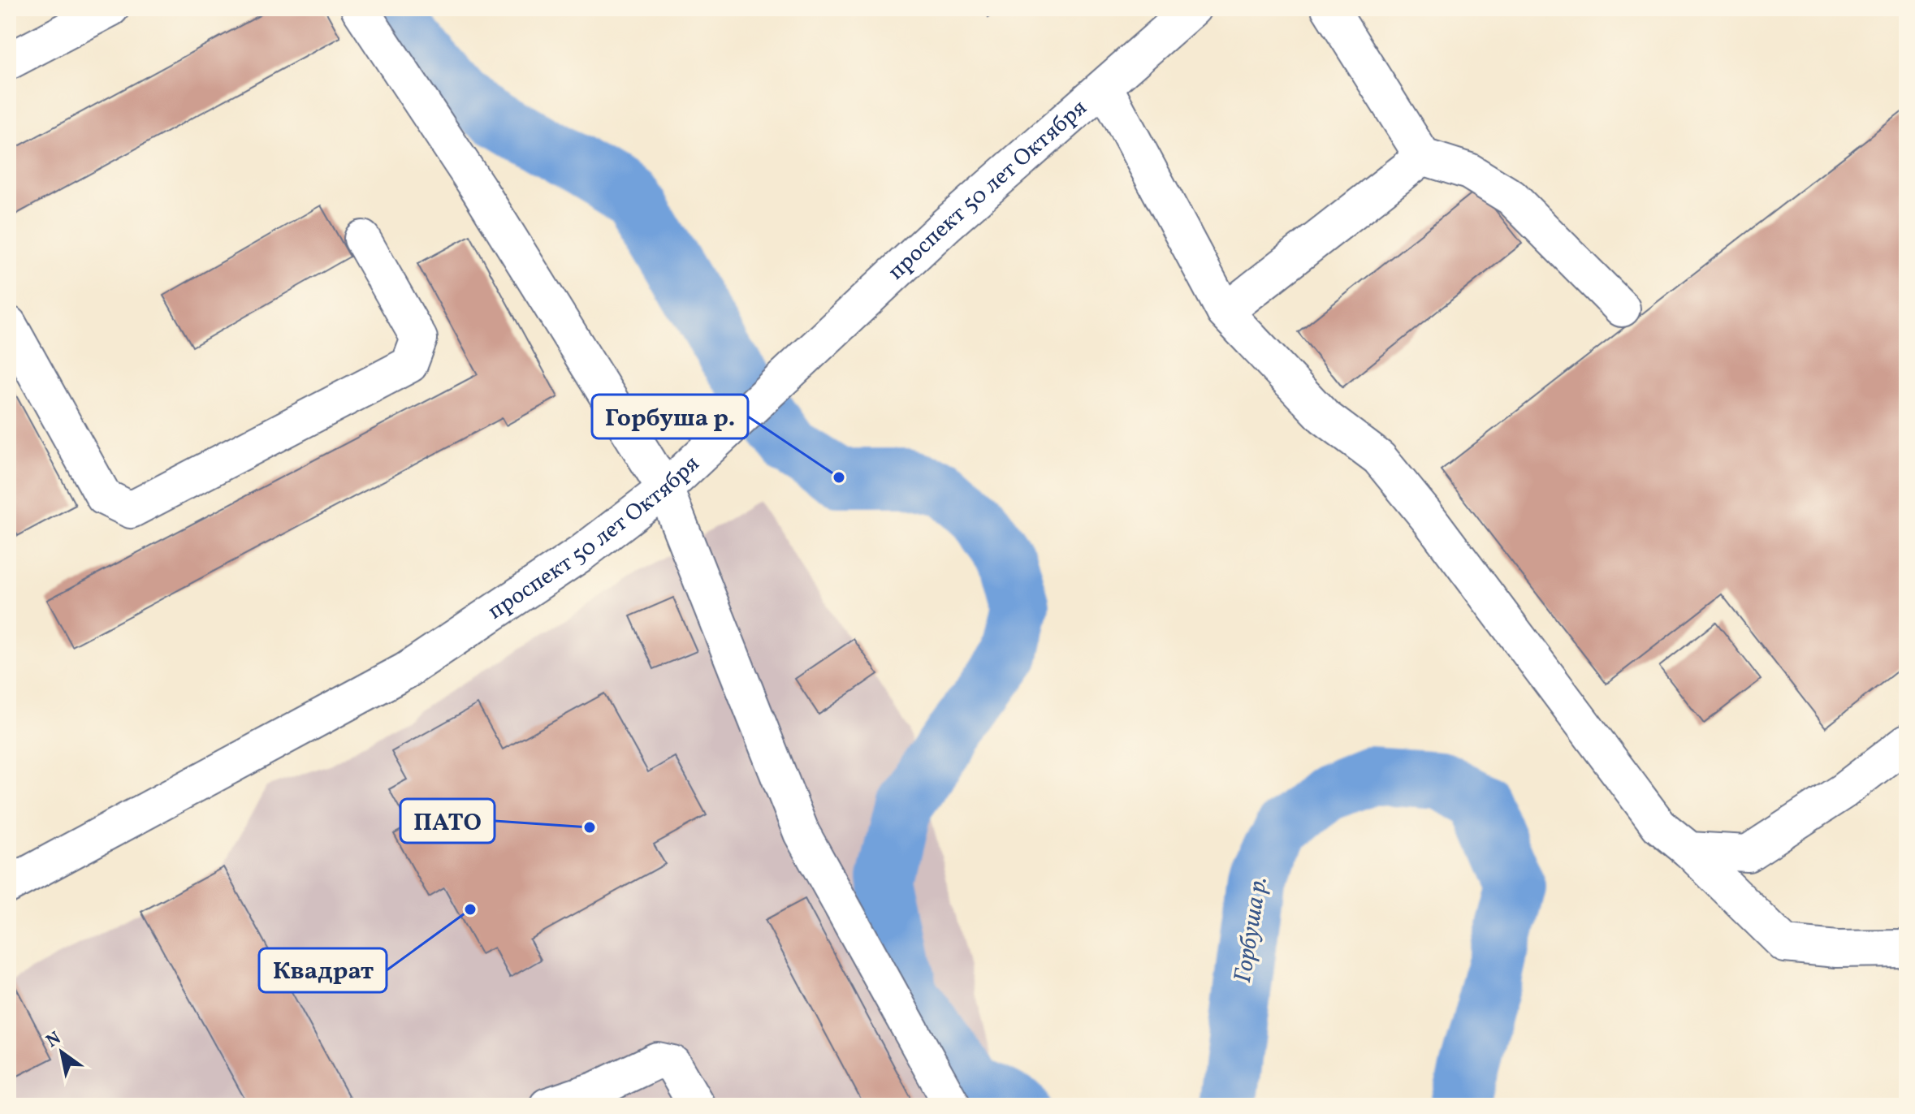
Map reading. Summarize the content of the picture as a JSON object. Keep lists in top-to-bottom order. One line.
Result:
{"streets":{"main road":["проспект 50 лет Октября"]},"water":["Горбуша р."],"places":["Горбуша р.","ПАТО","Квадрат"],"north":"top left"}
